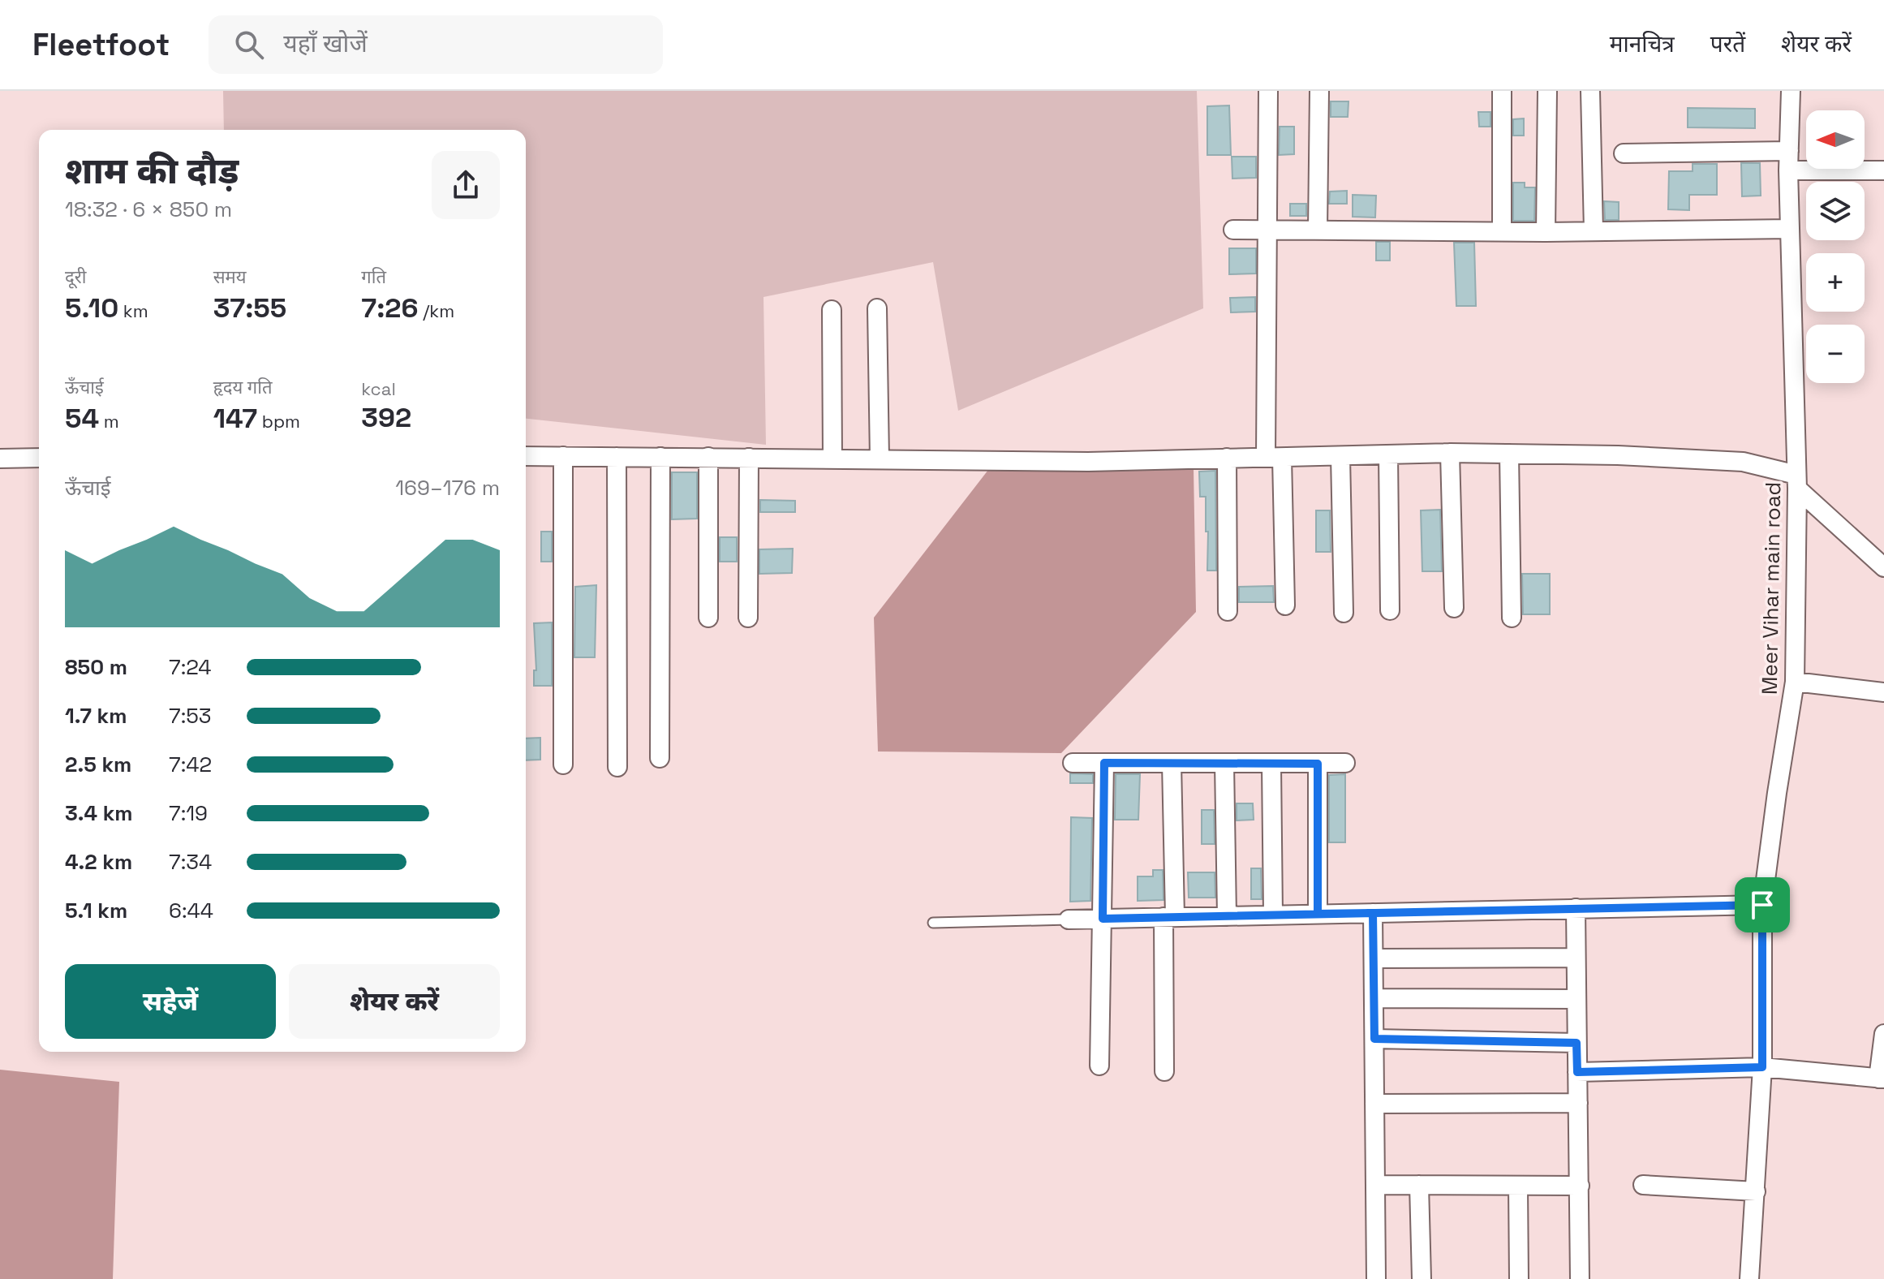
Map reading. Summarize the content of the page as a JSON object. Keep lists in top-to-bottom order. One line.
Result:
{"streets":{"street":["Meer Vihar main road"]},"north":"left","page":{"header":"Fleetfoot","search":"यहाँ खोजें","nav":["मानचित्र","परतें","शेयर करें"],"map_buttons":["+","−"],"heading":["शाम की दौड़","18:32 · 6 × 850 m"],"stats":[["दूरी","5.10 km"],["समय","37:55"],["गति","7:26 /km"],["ऊँचाई","54 m"],["हृदय गति","147 bpm"],["kcal","392"]],"chart":["ऊँचाई","169–176 m"],"list":[{"name":"850 m","note":"7:24"},{"name":"1.7 km","note":"7:53"},{"name":"2.5 km","note":"7:42"},{"name":"3.4 km","note":"7:19"},{"name":"4.2 km","note":"7:34"},{"name":"5.1 km","note":"6:44"}],"buttons":["सहेजें","शेयर करें"]}}
